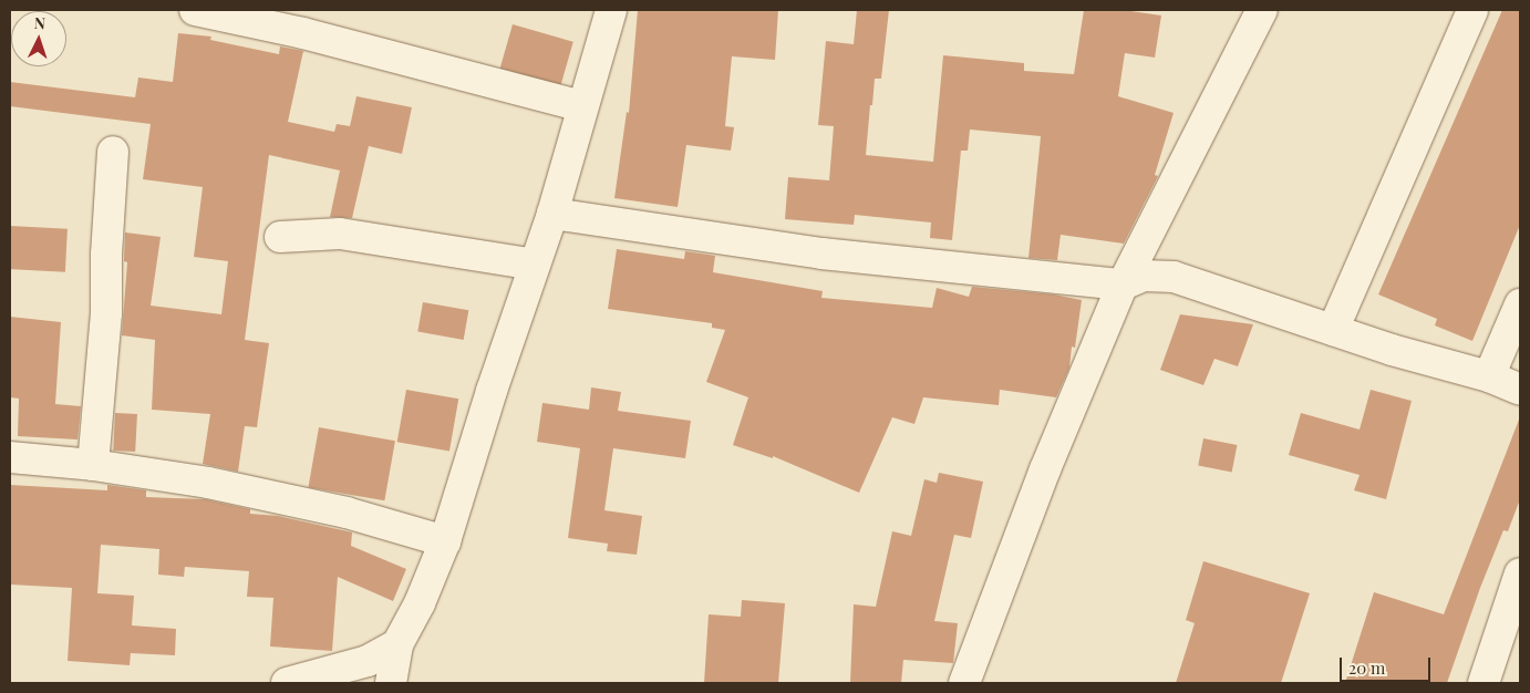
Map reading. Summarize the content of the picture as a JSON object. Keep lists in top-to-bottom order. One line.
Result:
{"scale_bar":"20 m","north":"top"}
